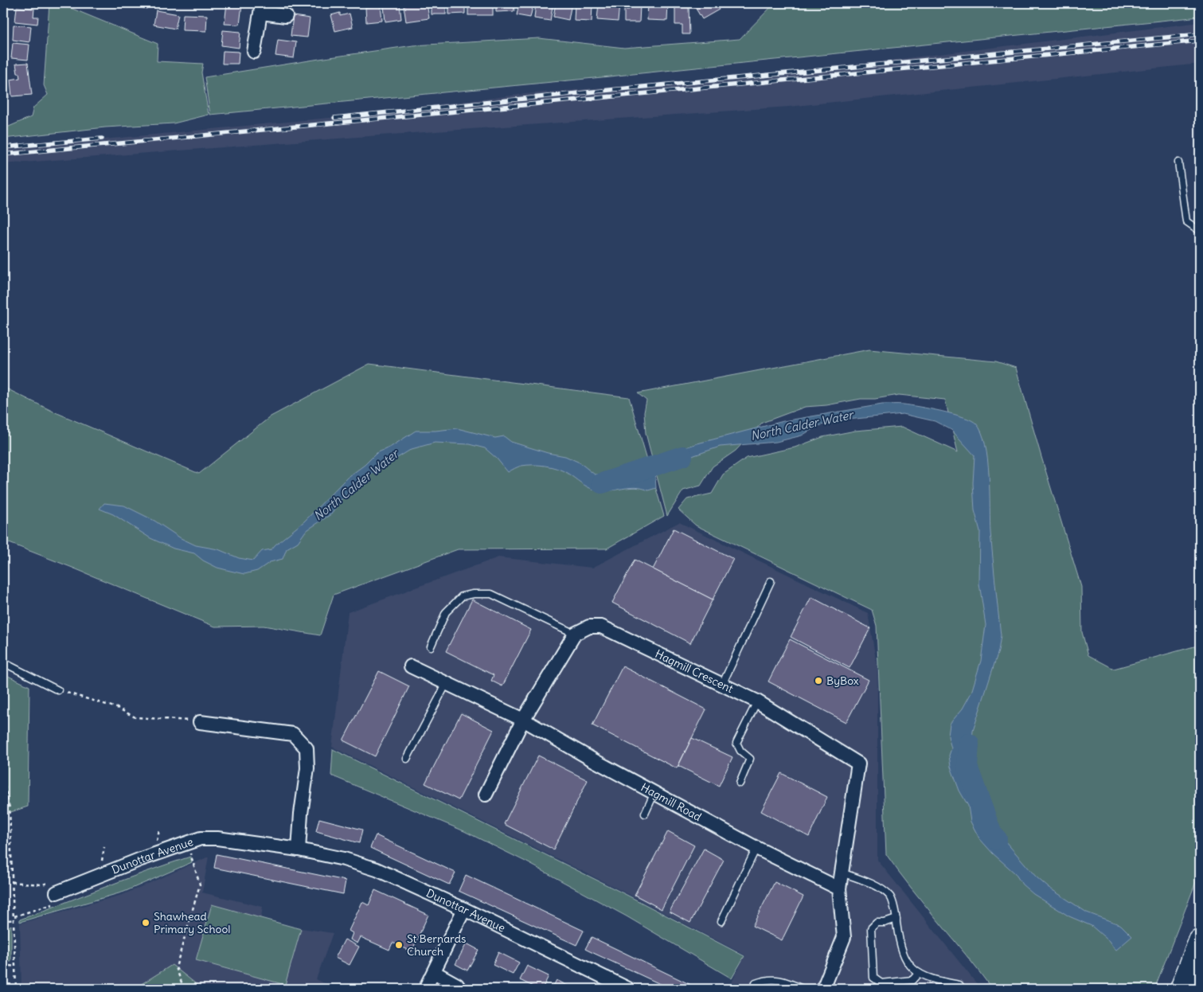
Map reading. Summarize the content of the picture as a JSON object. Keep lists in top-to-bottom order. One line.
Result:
{"streets":{"street":["Hagmill Crescent","Hagmill Road","Dunottar Avenue"]},"crossings":[["Hagmill Crescent","Hagmill Road"]],"water":["North Calder Water"],"places":["ByBox","Shawhead Primary School","St Bernards Church"]}
